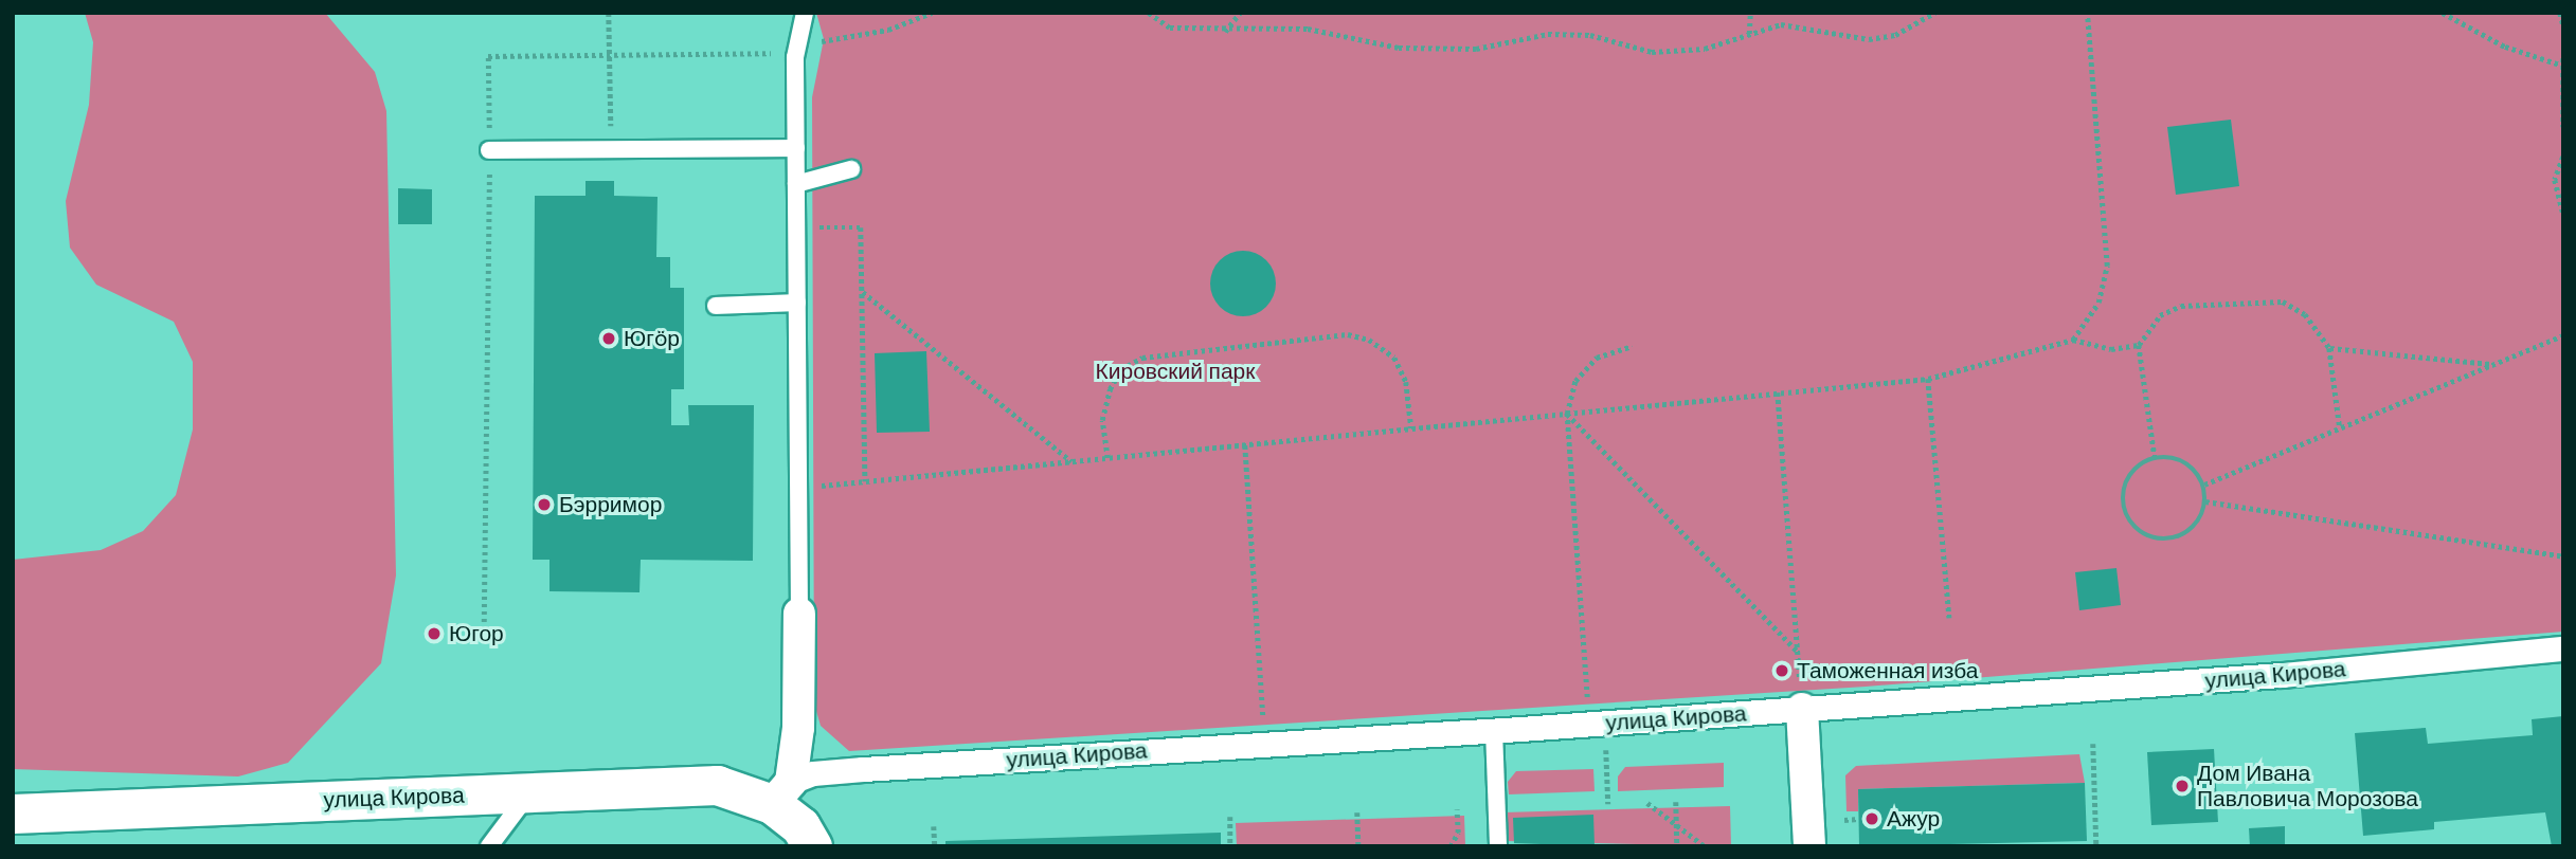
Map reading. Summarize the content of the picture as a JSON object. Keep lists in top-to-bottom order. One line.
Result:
{"streets":{"street":["улица Кирова"]},"parks":["Кировский парк"],"places":["Югöр","Бэрримор","Югор","Таможенная изба","Дом Ивана Павловича Морозова","Ажур"]}
